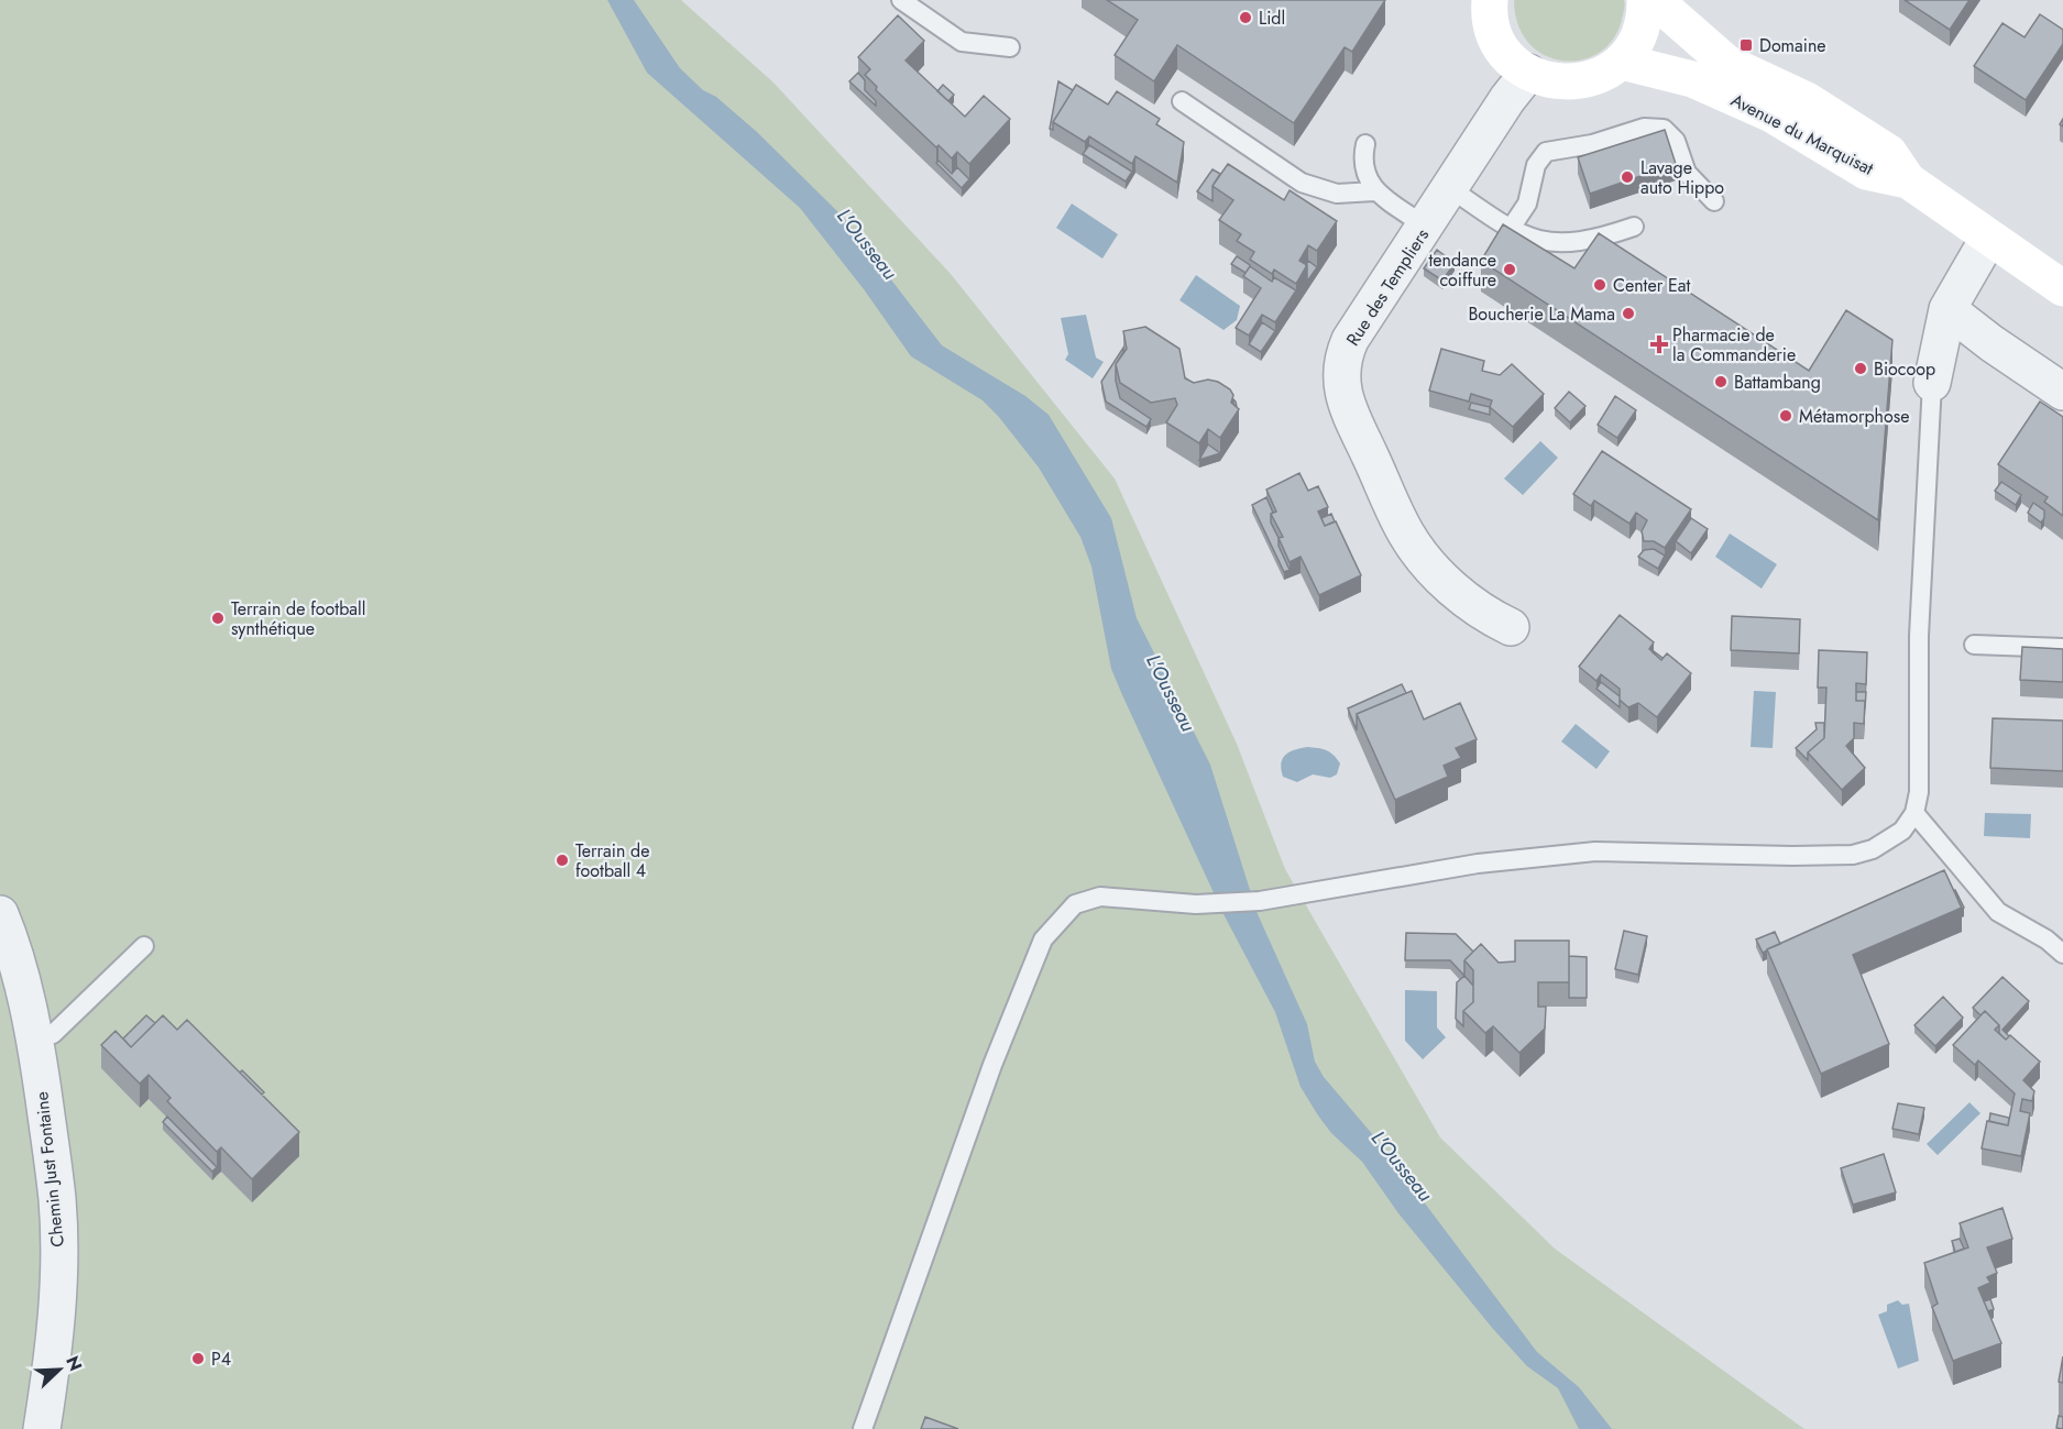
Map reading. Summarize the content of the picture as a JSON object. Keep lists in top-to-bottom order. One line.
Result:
{"streets":{"main road":["Avenue du Marquisat"],"street":["Rue des Templiers","Chemin Just Fontaine"]},"water":["L'Ousseau"],"places":{"other":["Lidl","Lavage auto Hippo","tendance coiffure","Center Eat","Boucherie La Mama","Biocoop","Battambang","Métamorphose","Terrain de football synthétique","Terrain de football 4","P4"],"transit":["Domaine"],"health":["Pharmacie de la Commanderie"]},"north":"top right"}
